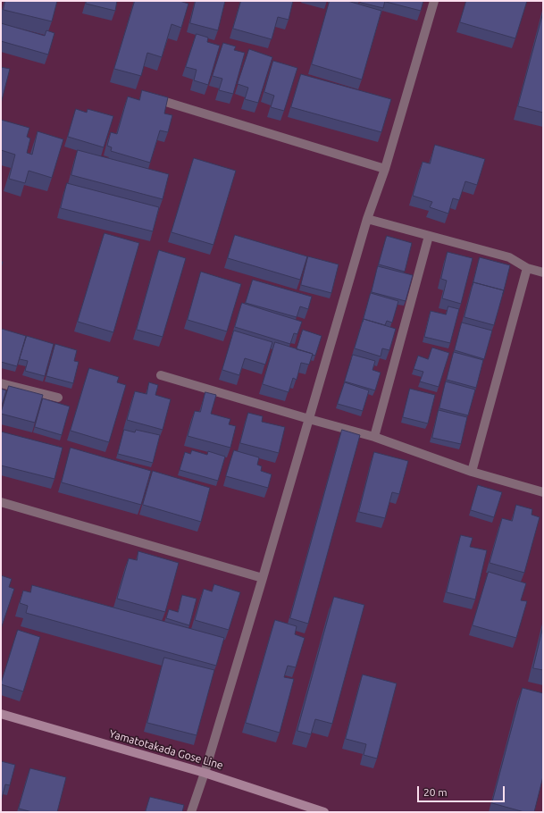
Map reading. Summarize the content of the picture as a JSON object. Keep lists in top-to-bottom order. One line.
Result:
{"streets":{"main road":["Yamatotakada Gose Line"]},"scale_bar":"20 m"}
